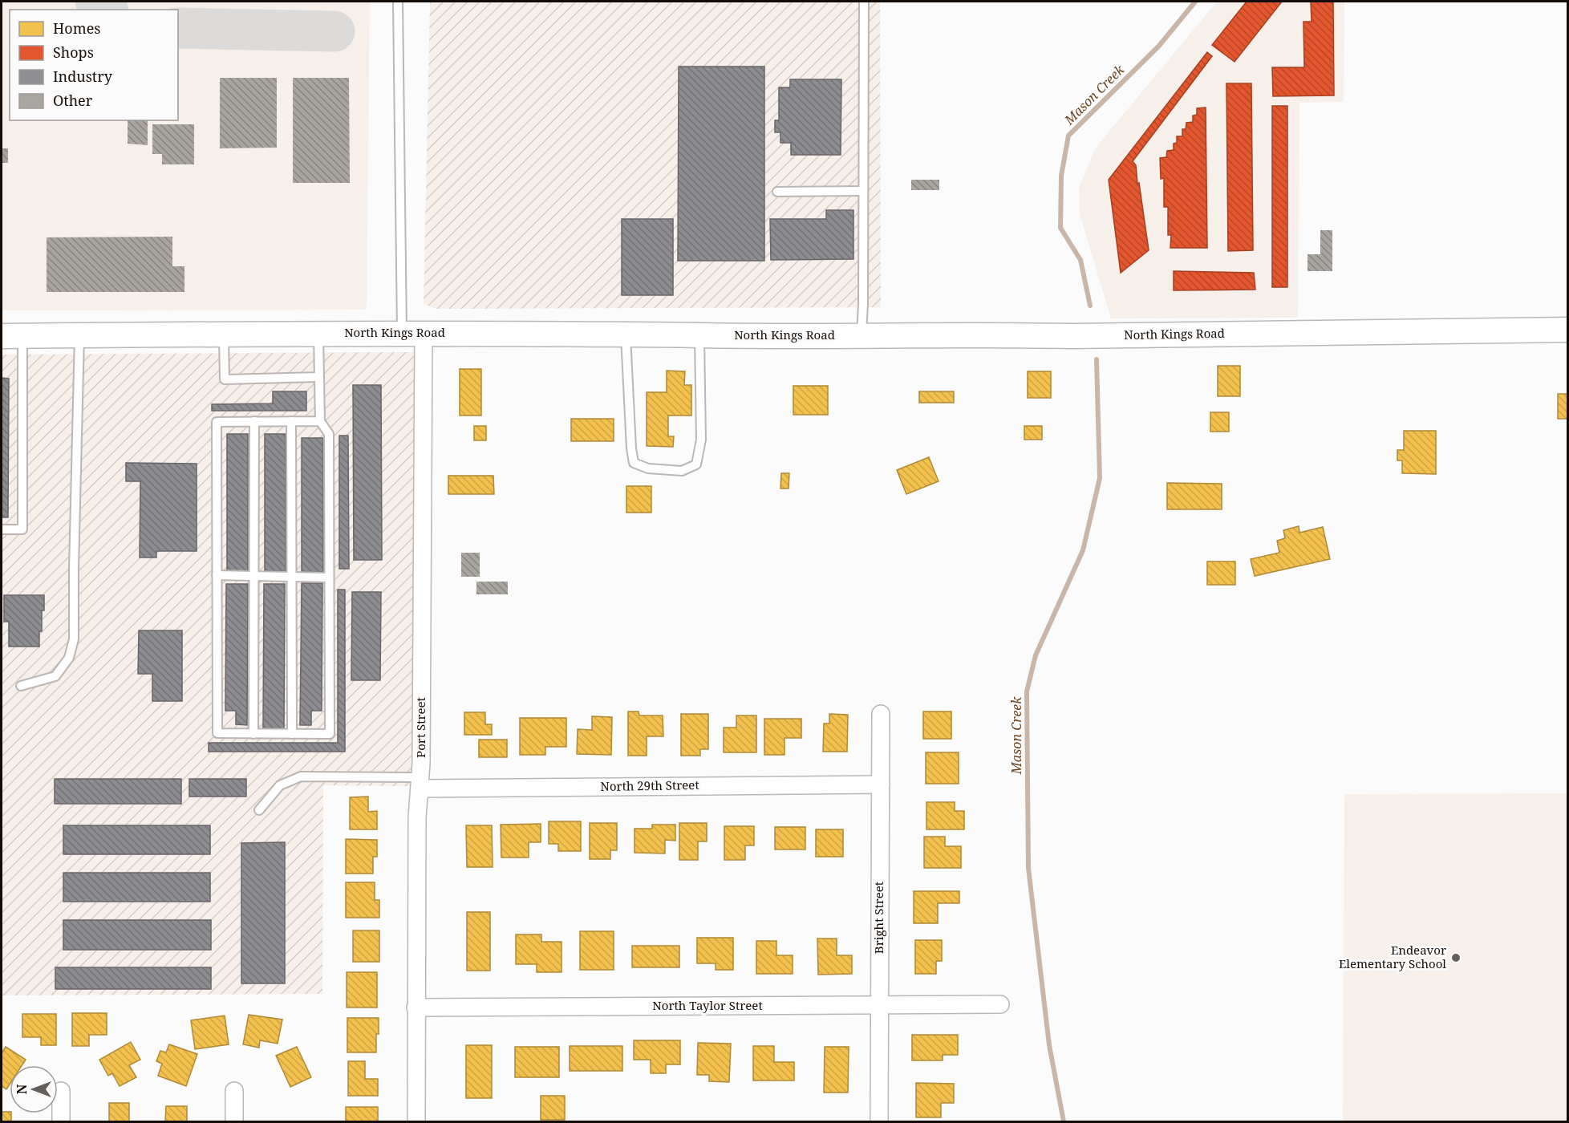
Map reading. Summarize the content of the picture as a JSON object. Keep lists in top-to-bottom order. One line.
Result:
{"streets":{"main road":["North Kings Road"],"street":["Port Street","North 29th Street","Bright Street","North Taylor Street"]},"crossings":[["North Kings Road","Port Street"],["Port Street","North 29th Street"],["Port Street","North Taylor Street"],["North 29th Street","Bright Street"],["Bright Street","North Taylor Street"]],"water":["Mason Creek"],"places":["Endeavor Elementary School"],"legend":["Homes","Shops","Industry","Other"],"north":"left"}
